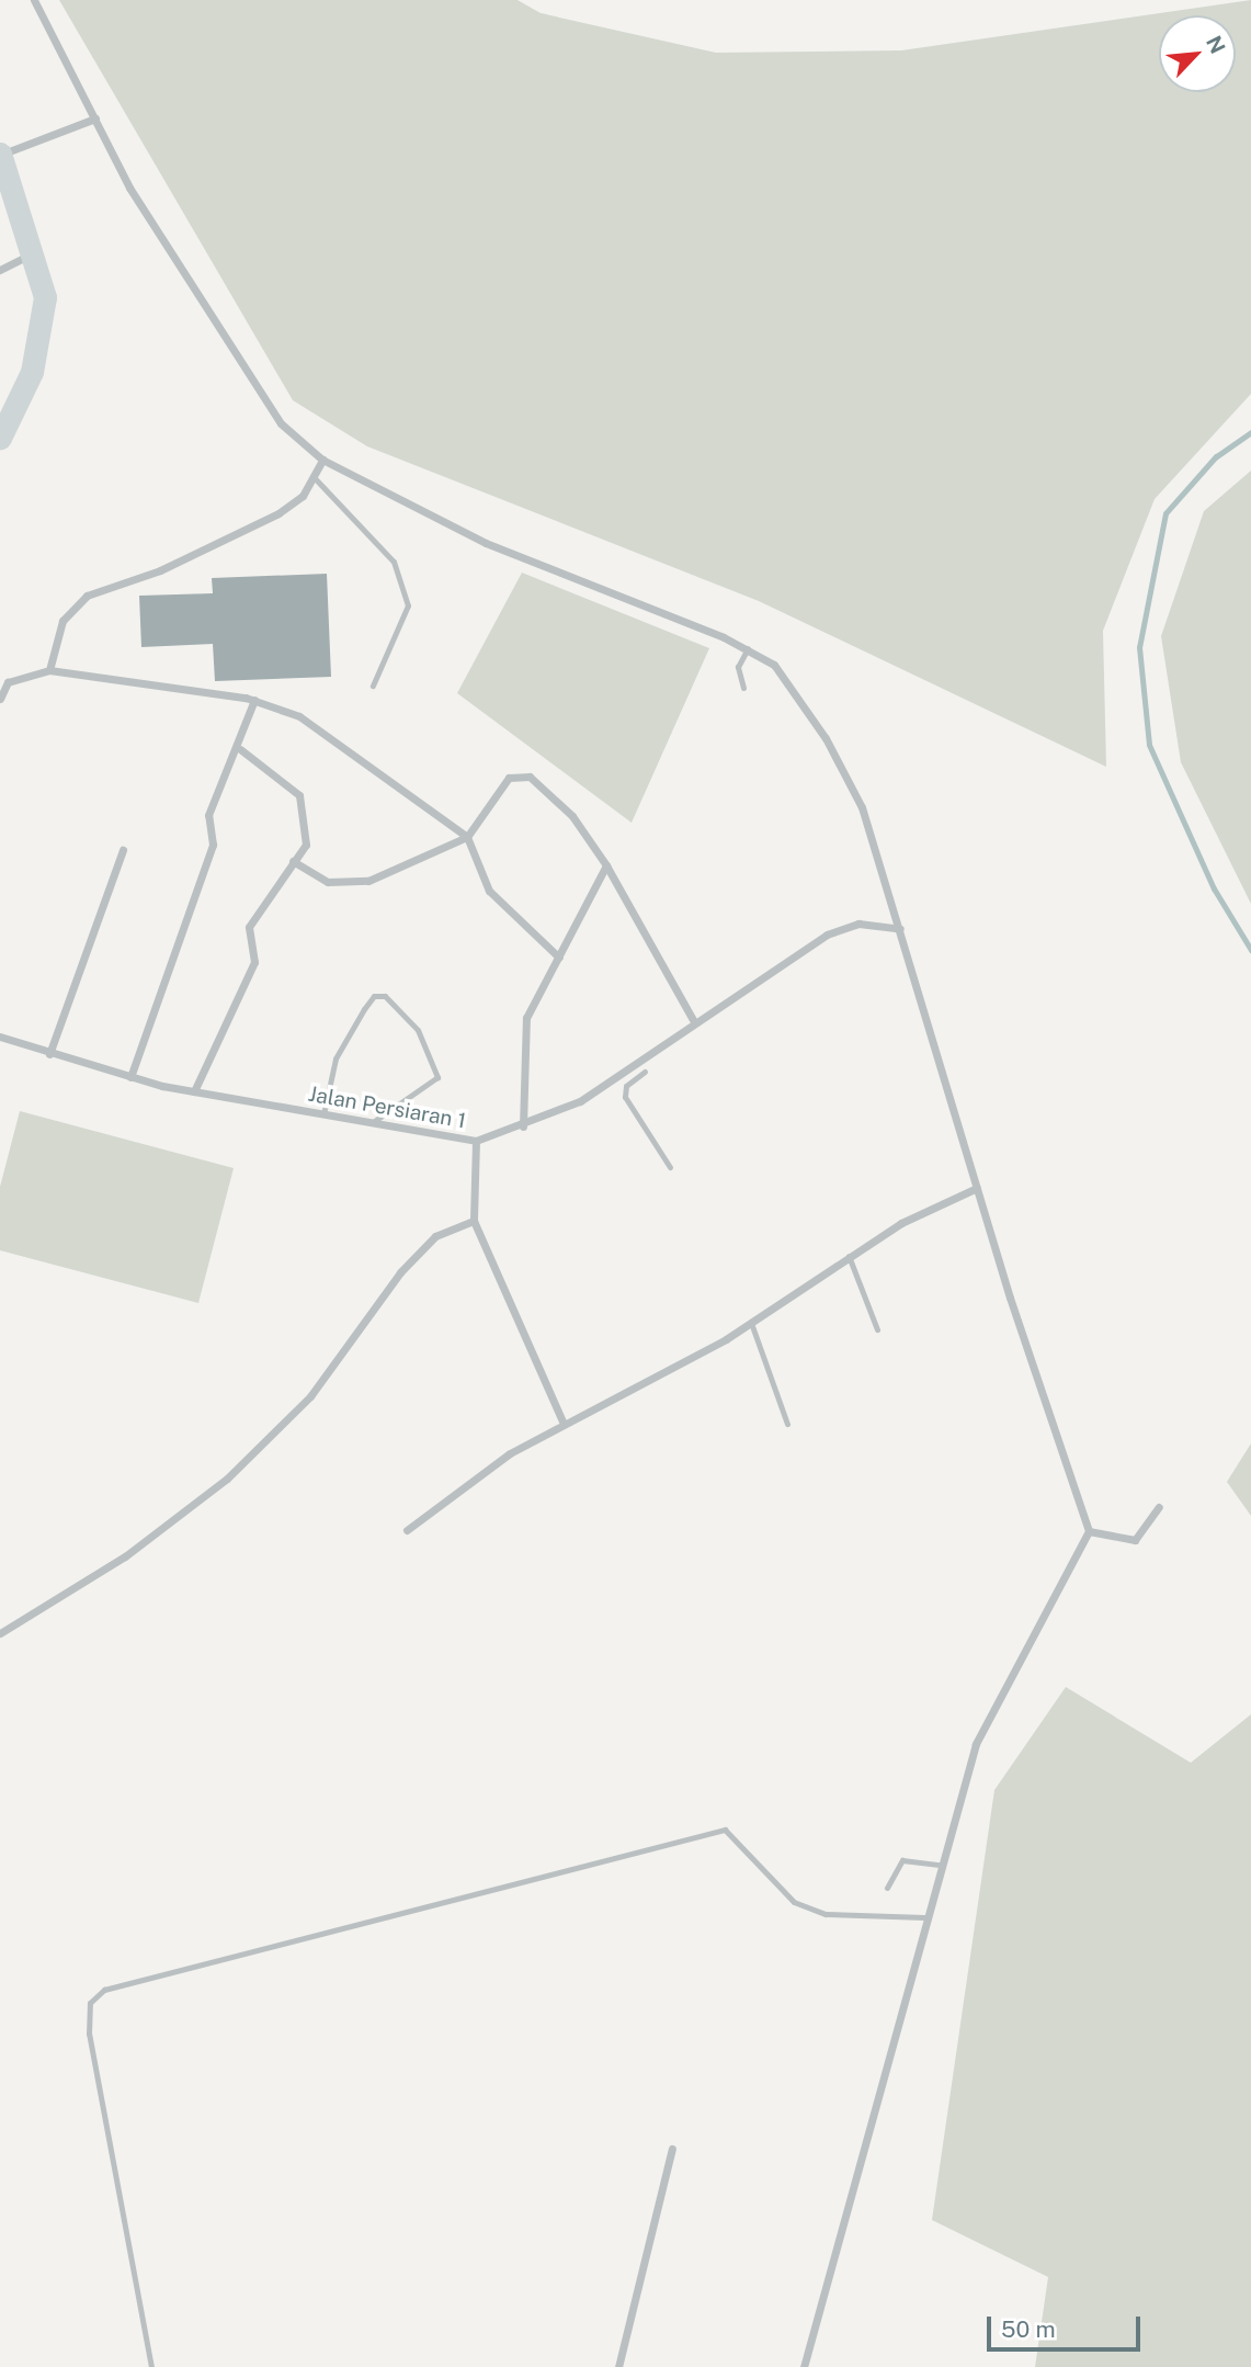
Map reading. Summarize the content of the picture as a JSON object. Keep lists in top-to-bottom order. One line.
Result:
{"streets":{"street":["Jalan Persiaran 1"]},"scale_bar":"50 m","north":"top right"}
